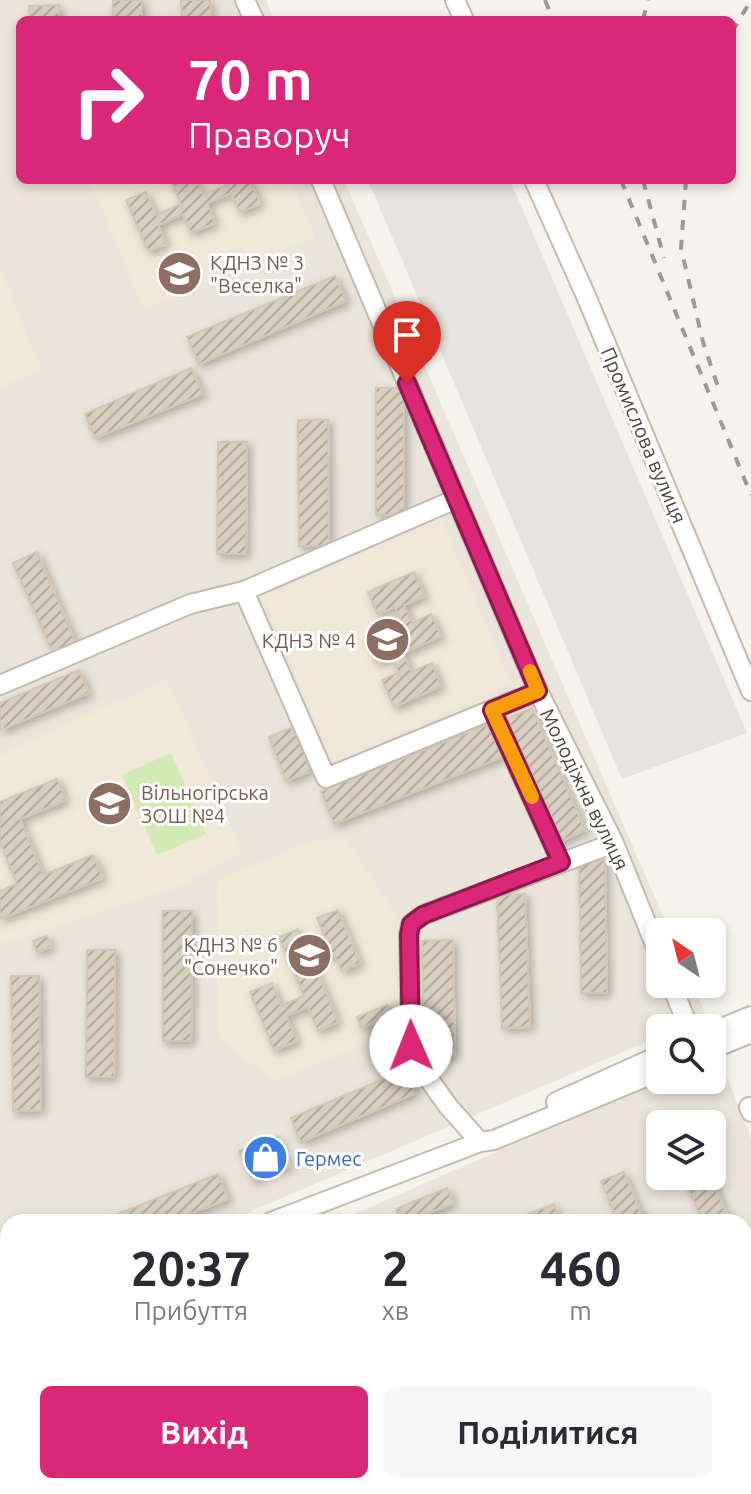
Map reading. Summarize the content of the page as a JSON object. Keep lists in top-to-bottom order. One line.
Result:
{"streets":{"street":["Промислова вулиця","Молодіжна вулиця"]},"places":{"school or university":["КДНЗ № 3 \"Веселка\"","КДНЗ № 4","Вільногірська ЗОШ №4","КДНЗ № 6 \"Сонечко\""],"shop":["Гермес"]},"north":"top left","page":{"turn":["70 m","Праворуч"],"eta":["20:37","Прибуття","2","хв","460","m"],"buttons":["Вихід","Поділитися"]}}
